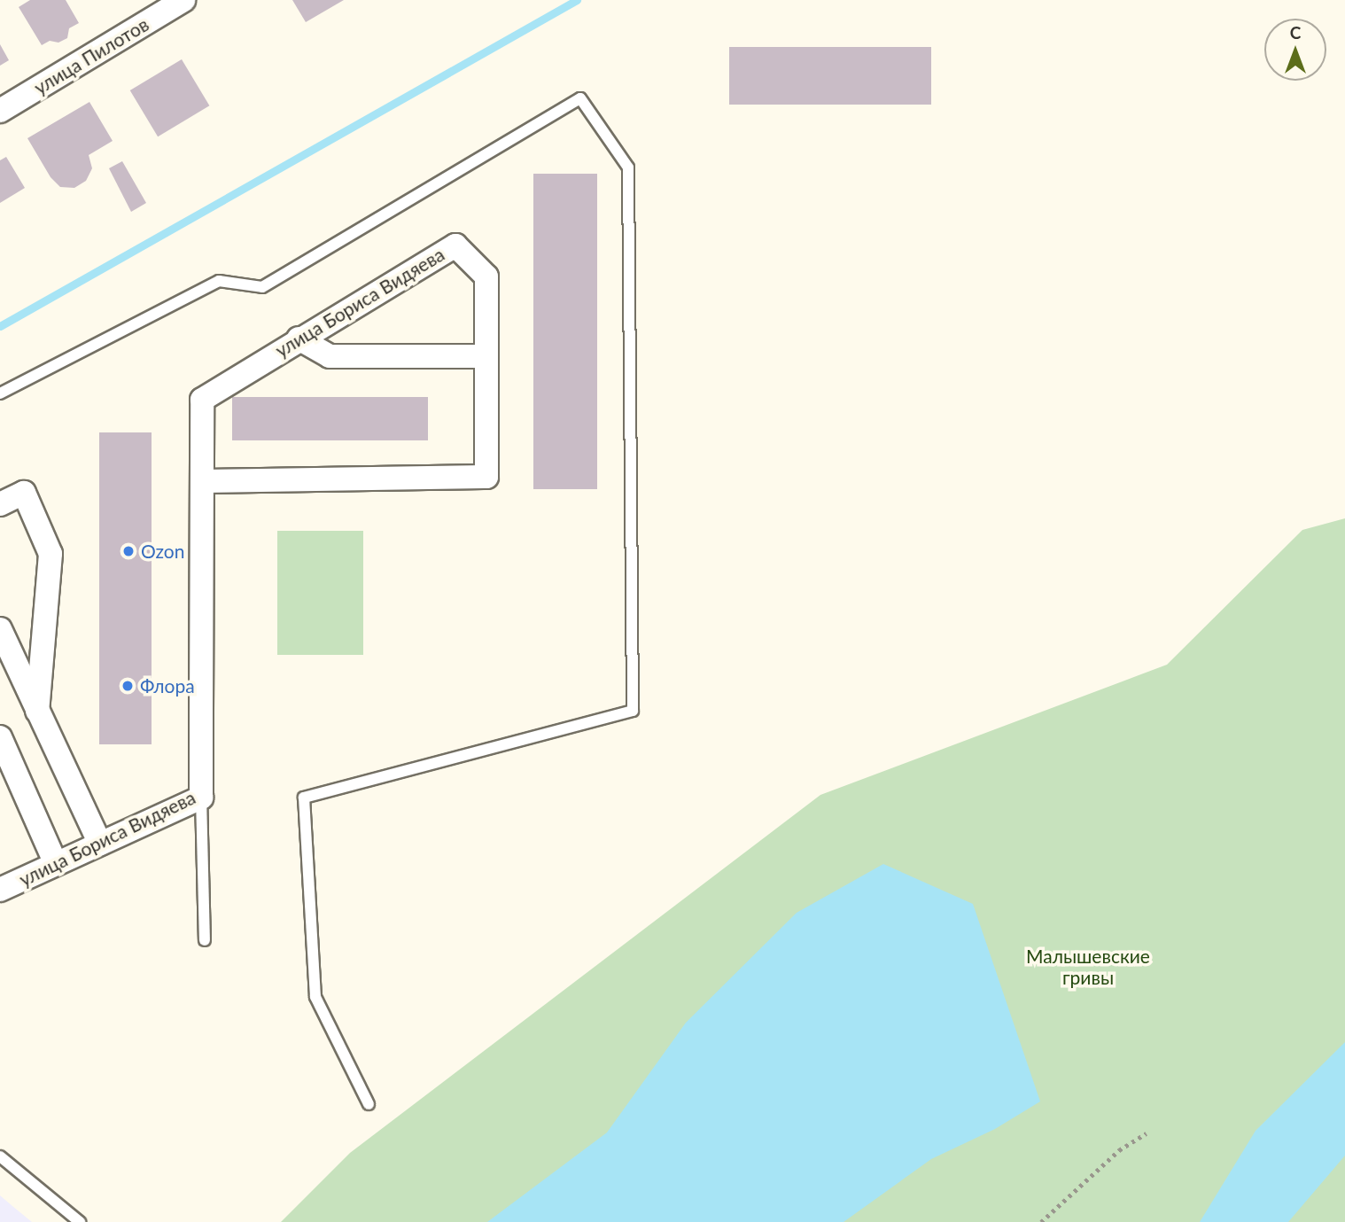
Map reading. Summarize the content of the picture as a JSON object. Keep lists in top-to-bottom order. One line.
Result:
{"streets":{"street":["улица Пилотов","улица Бориса Видяева"]},"parks":["Малышевские гривы"],"places":["Ozon","Флора"],"north":"top"}
